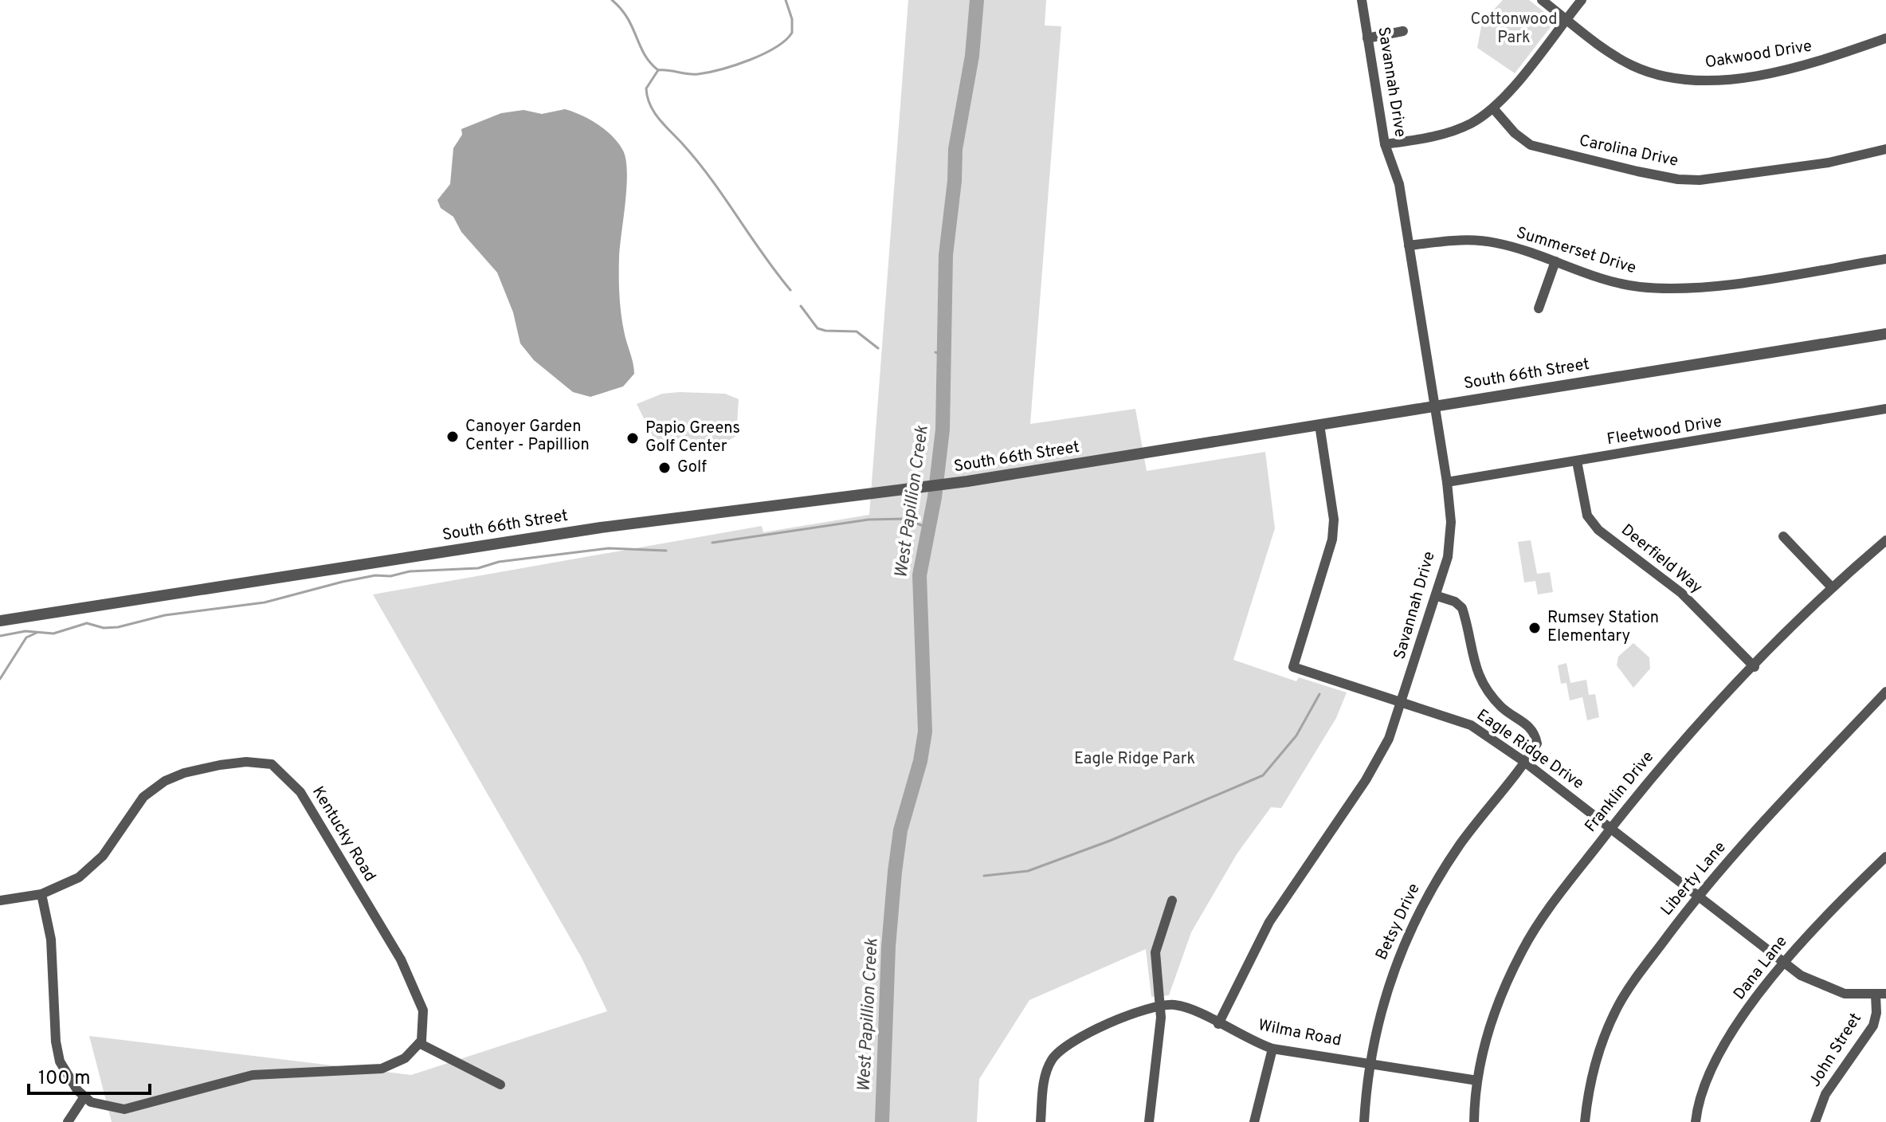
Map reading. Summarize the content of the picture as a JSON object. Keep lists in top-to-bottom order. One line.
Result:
{"streets":{"street":["Oakwood Drive","Savannah Drive","Carolina Drive","Summerset Drive","South 66th Street","Fleetwood Drive","Deerfield Way","Eagle Ridge Drive","Franklin Drive","Kentucky Road","Liberty Lane","Betsy Drive","Dana Lane","Wilma Road","John Street"]},"crossings":[["Savannah Drive","Summerset Drive"],["Savannah Drive","South 66th Street"],["Savannah Drive","Fleetwood Drive"],["Savannah Drive","Eagle Ridge Drive"],["Savannah Drive","Betsy Drive"],["Savannah Drive","Wilma Road"],["South 66th Street","Eagle Ridge Drive"],["Fleetwood Drive","Deerfield Way"],["Deerfield Way","Franklin Drive"],["Eagle Ridge Drive","Franklin Drive"],["Eagle Ridge Drive","Liberty Lane"],["Eagle Ridge Drive","Betsy Drive"],["Eagle Ridge Drive","Dana Lane"],["Eagle Ridge Drive","John Street"],["Franklin Drive","Wilma Road"],["Betsy Drive","Wilma Road"]],"water":["West Papillion Creek"],"parks":["Cottonwood Park","Eagle Ridge Park"],"places":["Canoyer Garden Center - Papillion","Papio Greens Golf Center","Golf","Rumsey Station Elementary"],"scale_bar":"100 m"}
